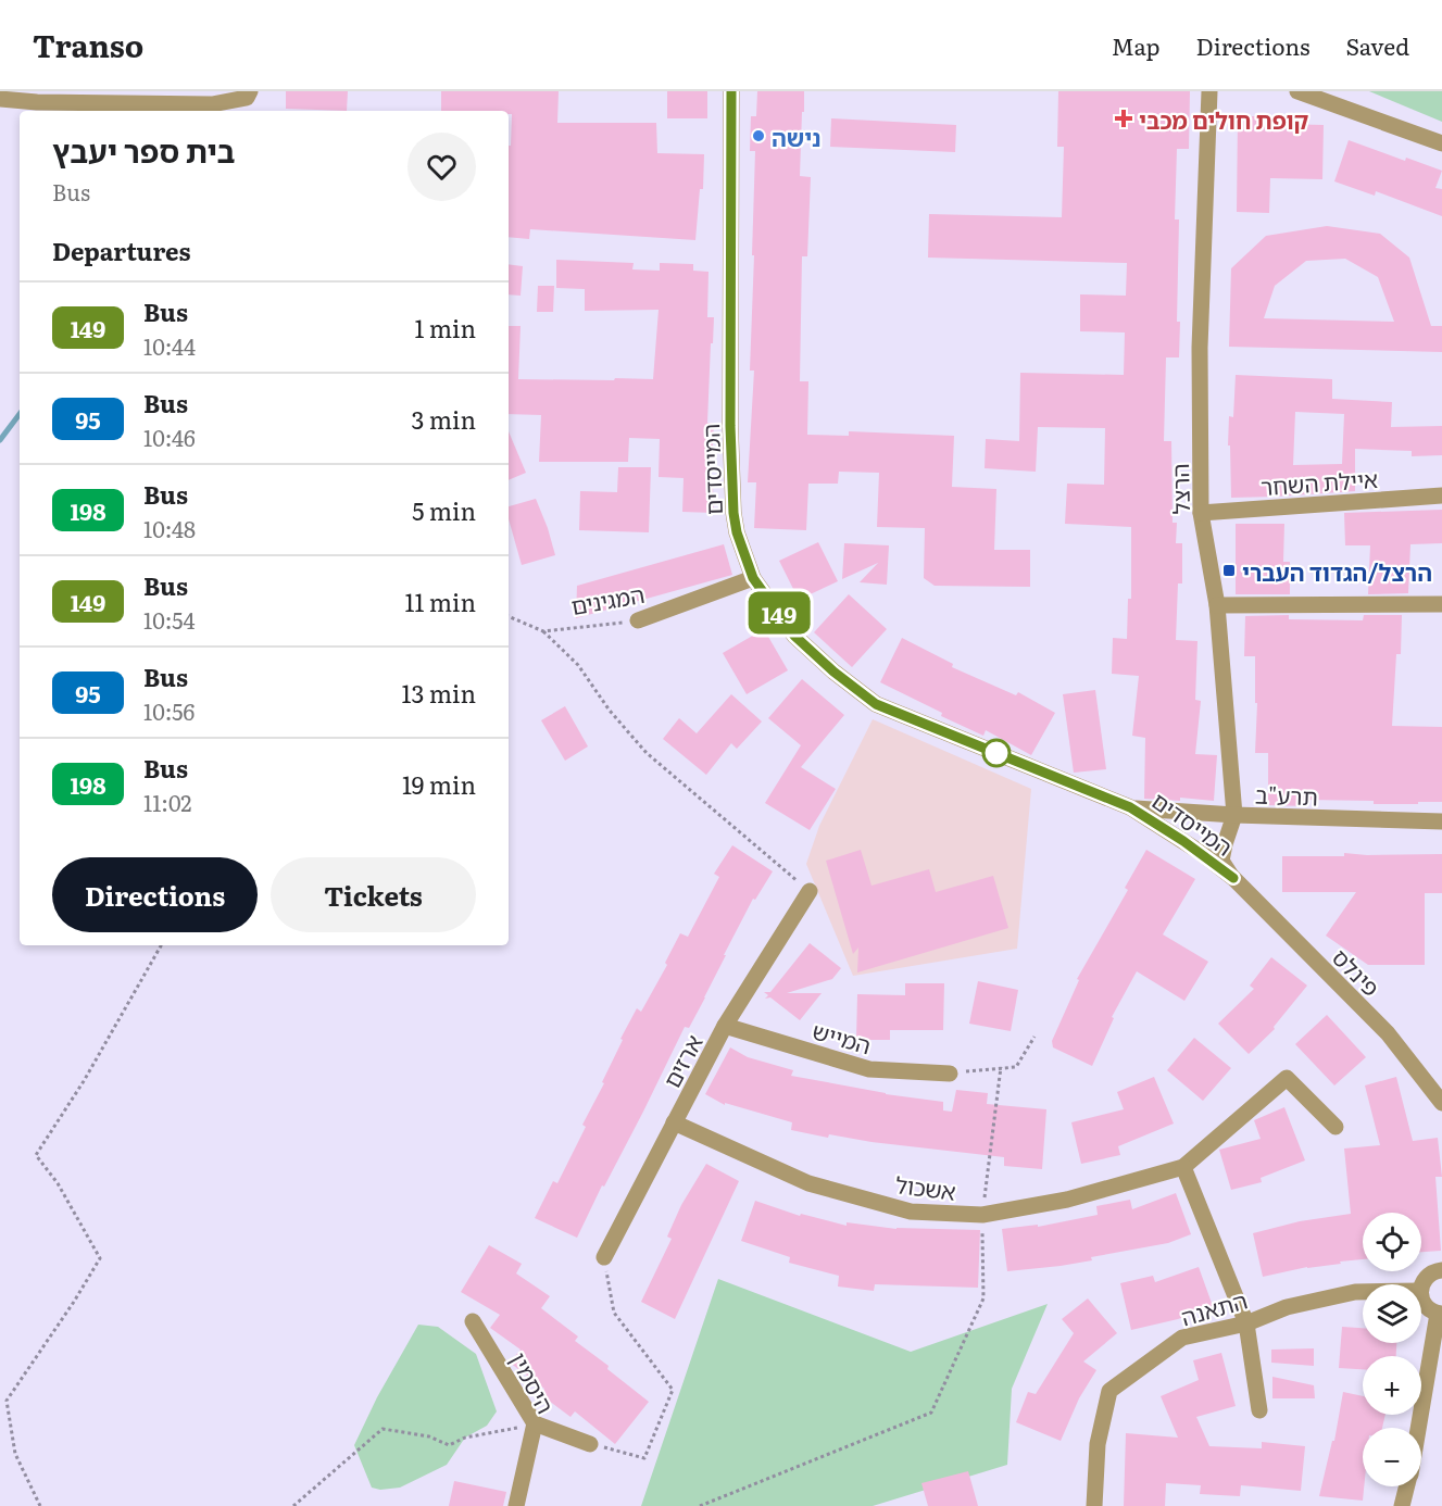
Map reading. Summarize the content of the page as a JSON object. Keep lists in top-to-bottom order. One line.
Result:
{"streets":{"street":["המייסדים","איילת השחר","הרצל","המגינים","תרע\"ב","פינלס","המייש","ארזים","אשכול","התאנה","היסמין"]},"crossings":[["המייסדים","הרצל"],["המייסדים","המגינים"],["המייסדים","תרע\"ב"],["המייסדים","פינלס"],["איילת השחר","הרצל"],["הרצל","תרע\"ב"],["הרצל","פינלס"],["המייש","ארזים"],["ארזים","אשכול"]],"places":{"health":["קופת חולים מכבי"],"other":["נישה"],"transit":["הרצל/הגדוד העברי"]},"lines":["bus line 149"],"page":{"header":"Transo","nav":["Map","Directions","Saved"],"on_map":"149","heading":[["בית ספר יעבץ","Bus"],"Departures"],"list":[{"mark":"149","name":"Bus","note":"10:44","value":"1 min"},{"mark":"95","name":"Bus","note":"10:46","value":"3 min"},{"mark":"198","name":"Bus","note":"10:48","value":"5 min"},{"mark":"149","name":"Bus","note":"10:54","value":"11 min"},{"mark":"95","name":"Bus","note":"10:56","value":"13 min"},{"mark":"198","name":"Bus","note":"11:02","value":"19 min"}],"buttons":["Directions","Tickets"],"map_buttons":["+","−"]}}
